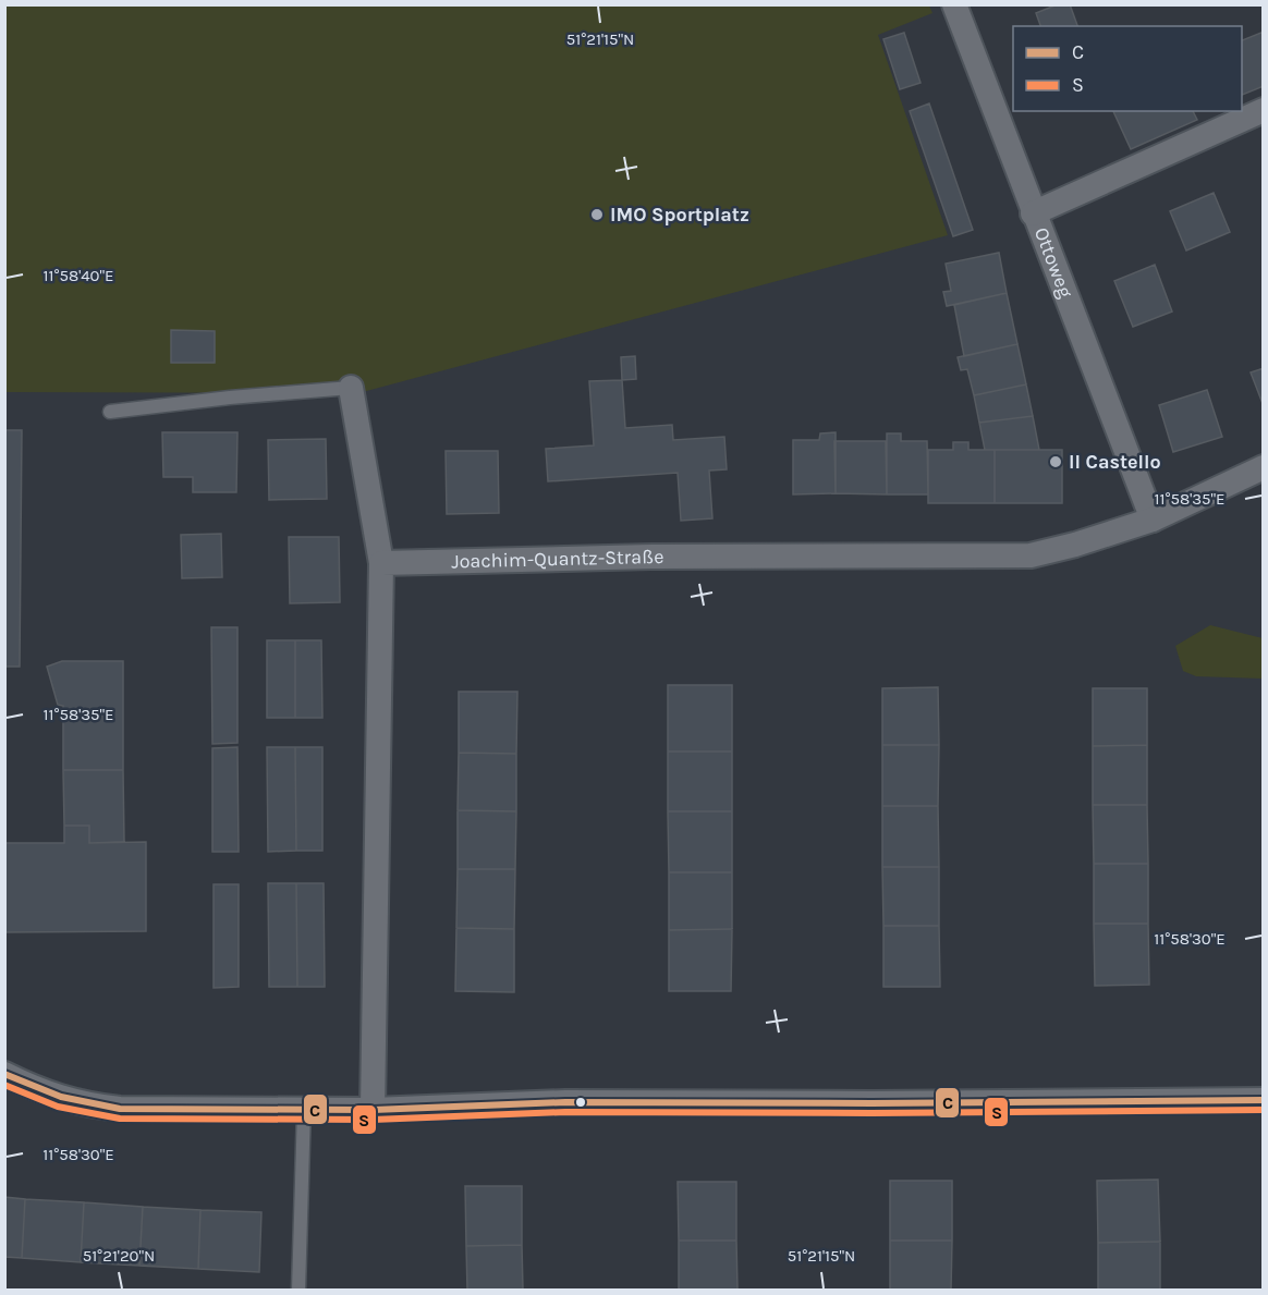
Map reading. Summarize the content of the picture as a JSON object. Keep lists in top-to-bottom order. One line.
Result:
{"streets":{"street":["Ottoweg","Joachim-Quantz-Straße"]},"crossings":[["Ottoweg","Joachim-Quantz-Straße"]],"places":["IMO Sportplatz","Il Castello"],"lines":["transit line C","transit line S"],"legend":["C","S"],"coordinates":["51°21'15\"N","11°58'40\"E","11°58'35\"E","11°58'30\"E","51°21'20\"N"]}
